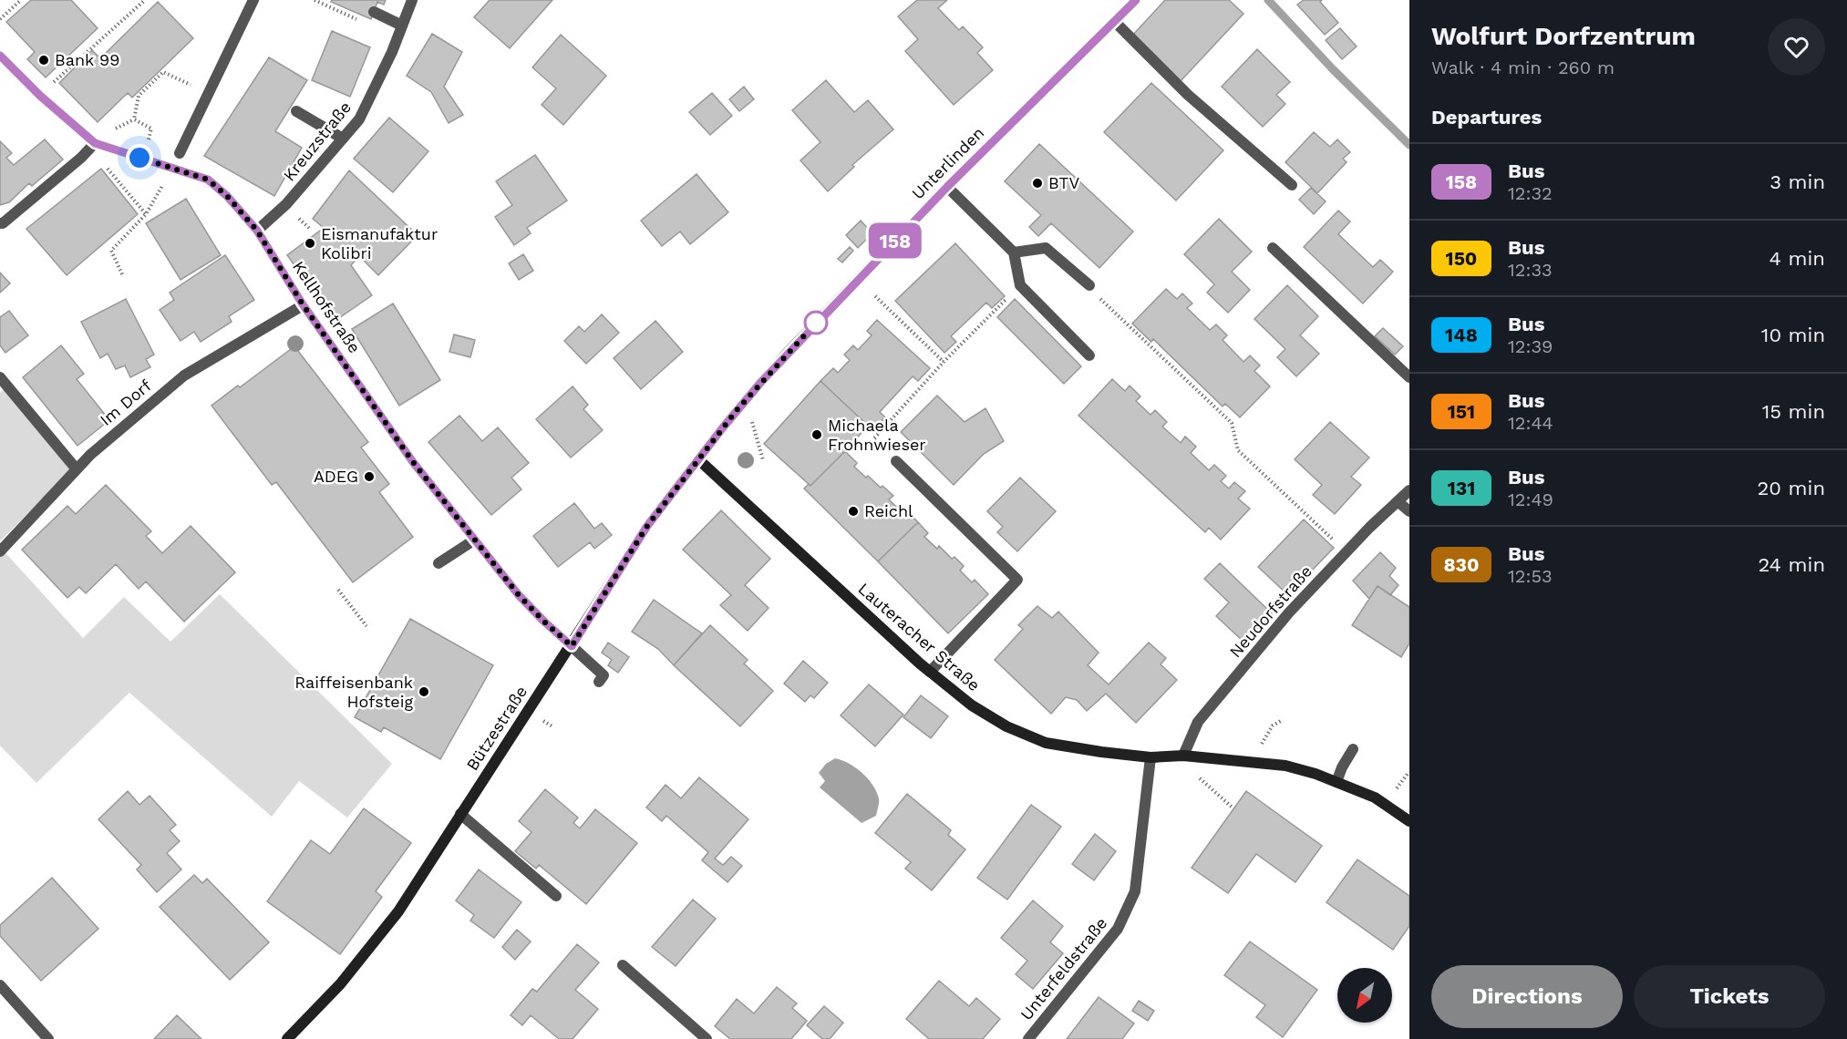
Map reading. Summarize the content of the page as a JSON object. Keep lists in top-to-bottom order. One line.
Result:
{"streets":{"street":["Kreuzstraße","Unterlinden","Kellhofstraße","Im Dorf","Neudorfstraße","Lauteracher Straße","Bützestraße","Unterfeldstraße"]},"crossings":[["Kreuzstraße","Kellhofstraße"],["Unterlinden","Bützestraße"],["Kellhofstraße","Im Dorf"],["Kellhofstraße","Bützestraße"],["Neudorfstraße","Lauteracher Straße"],["Lauteracher Straße","Bützestraße"],["Lauteracher Straße","Unterfeldstraße"]],"places":["Bank 99","BTV","Eismanufaktur Kolibri","Michaela Frohnwieser","ADEG","Reichl","Raiffeisenbank Hofsteig"],"lines":["bus line 158"],"north":"bottom left","page":{"on_map":"158","heading":[["Wolfurt Dorfzentrum","Walk · 4 min · 260 m"],"Departures"],"list":[{"mark":"158","name":"Bus","note":"12:32","value":"3 min"},{"mark":"150","name":"Bus","note":"12:33","value":"4 min"},{"mark":"148","name":"Bus","note":"12:39","value":"10 min"},{"mark":"151","name":"Bus","note":"12:44","value":"15 min"},{"mark":"131","name":"Bus","note":"12:49","value":"20 min"},{"mark":"830","name":"Bus","note":"12:53","value":"24 min"}],"buttons":["Directions","Tickets"]}}
